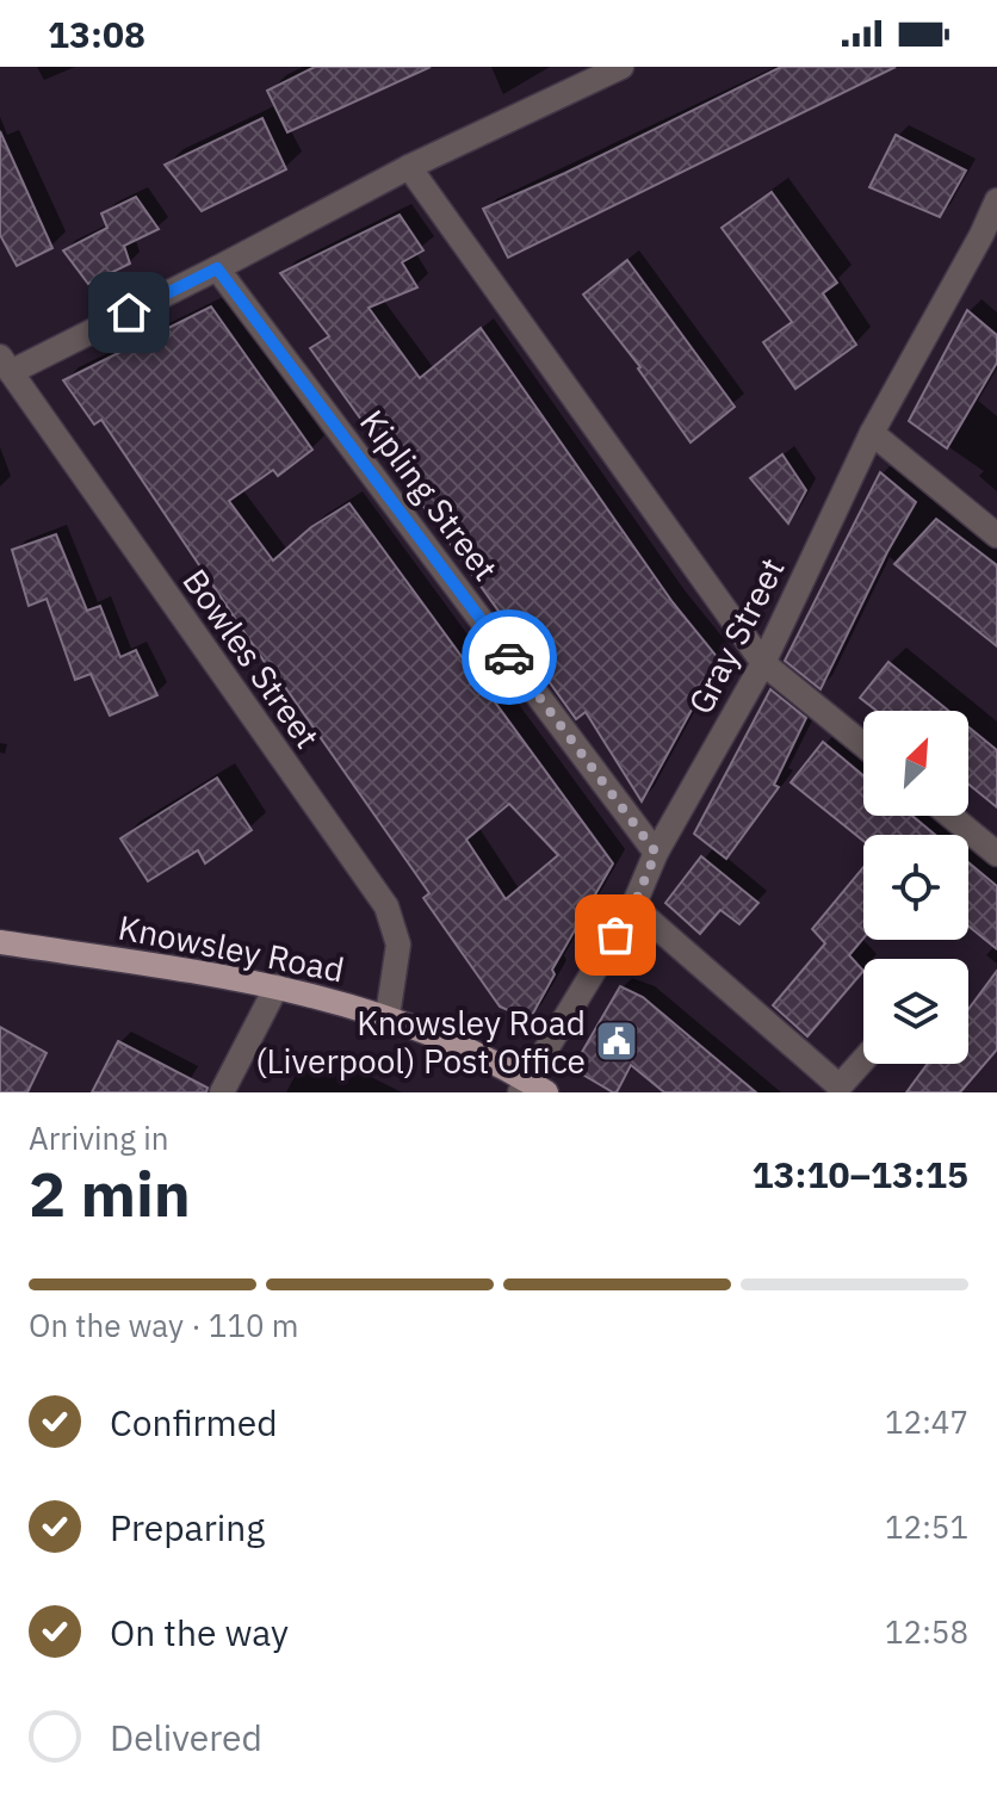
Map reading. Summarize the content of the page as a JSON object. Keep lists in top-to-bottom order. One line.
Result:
{"streets":{"main road":["Knowsley Road"],"street":["Kipling Street","Gray Street","Bowles Street"]},"crossings":[["Kipling Street","Gray Street"],["Gray Street","Knowsley Road"],["Bowles Street","Knowsley Road"]],"places":{"public building":["Knowsley Road (Liverpool) Post Office"]},"north":"top right","page":{"status":"13:08","heading":["2 min","Arriving in","13:10–13:15"],"bar":"On the way · 110 m","list":[["Confirmed","12:47"],["Preparing","12:51"],["On the way","12:58"],"Delivered"]}}
